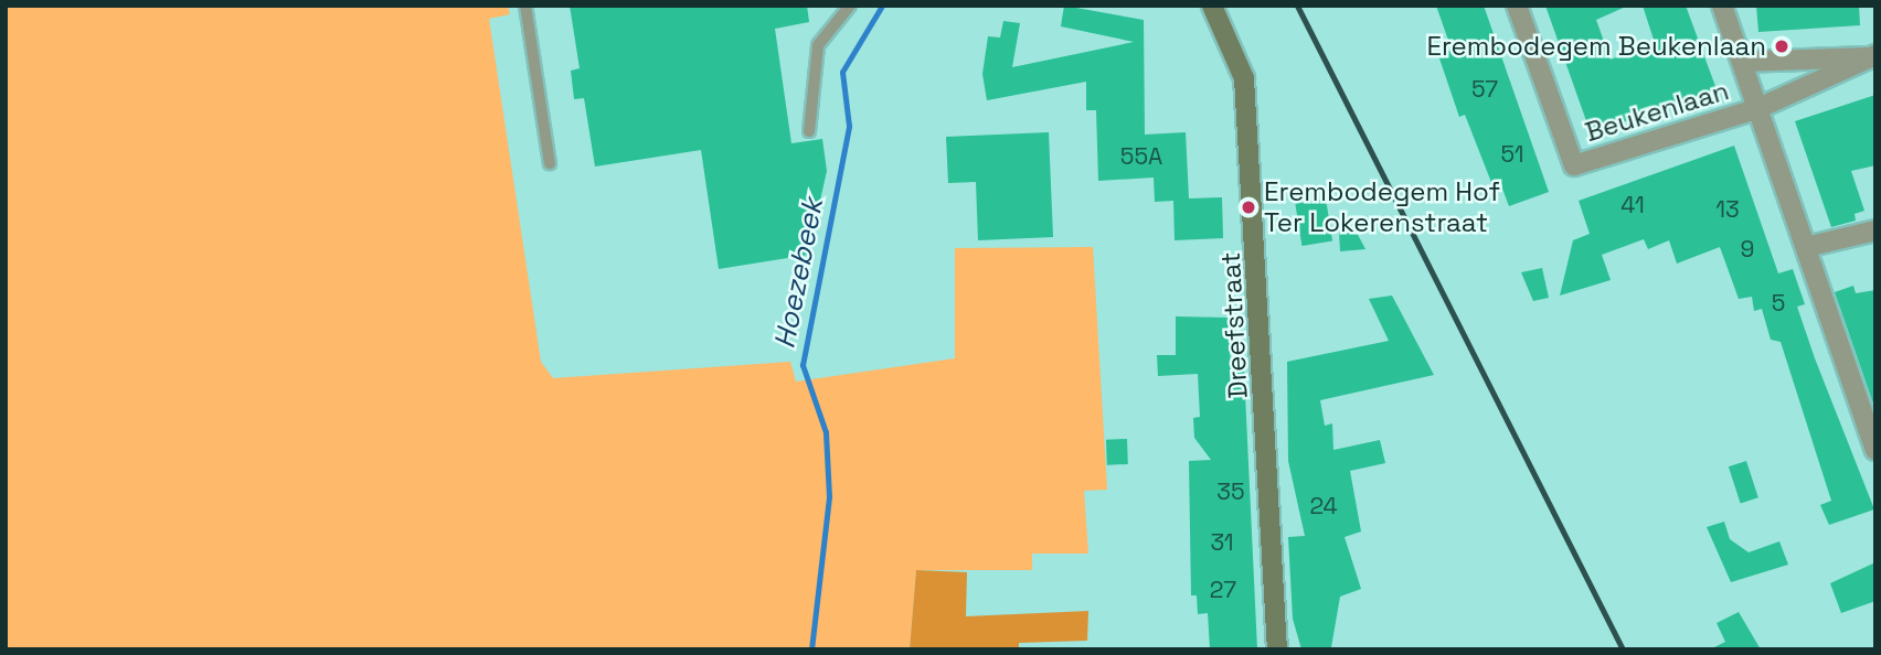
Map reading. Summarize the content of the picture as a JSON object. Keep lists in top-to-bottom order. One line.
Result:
{"streets":{"street":["Beukenlaan","Dreefstraat"]},"water":["Hoezebeek"],"places":["Erembodegem Beukenlaan","Erembodegem Hof Ter Lokerenstraat"],"house_numbers":["57","51","55A","41","13","9","5","35","24","31","27"]}
